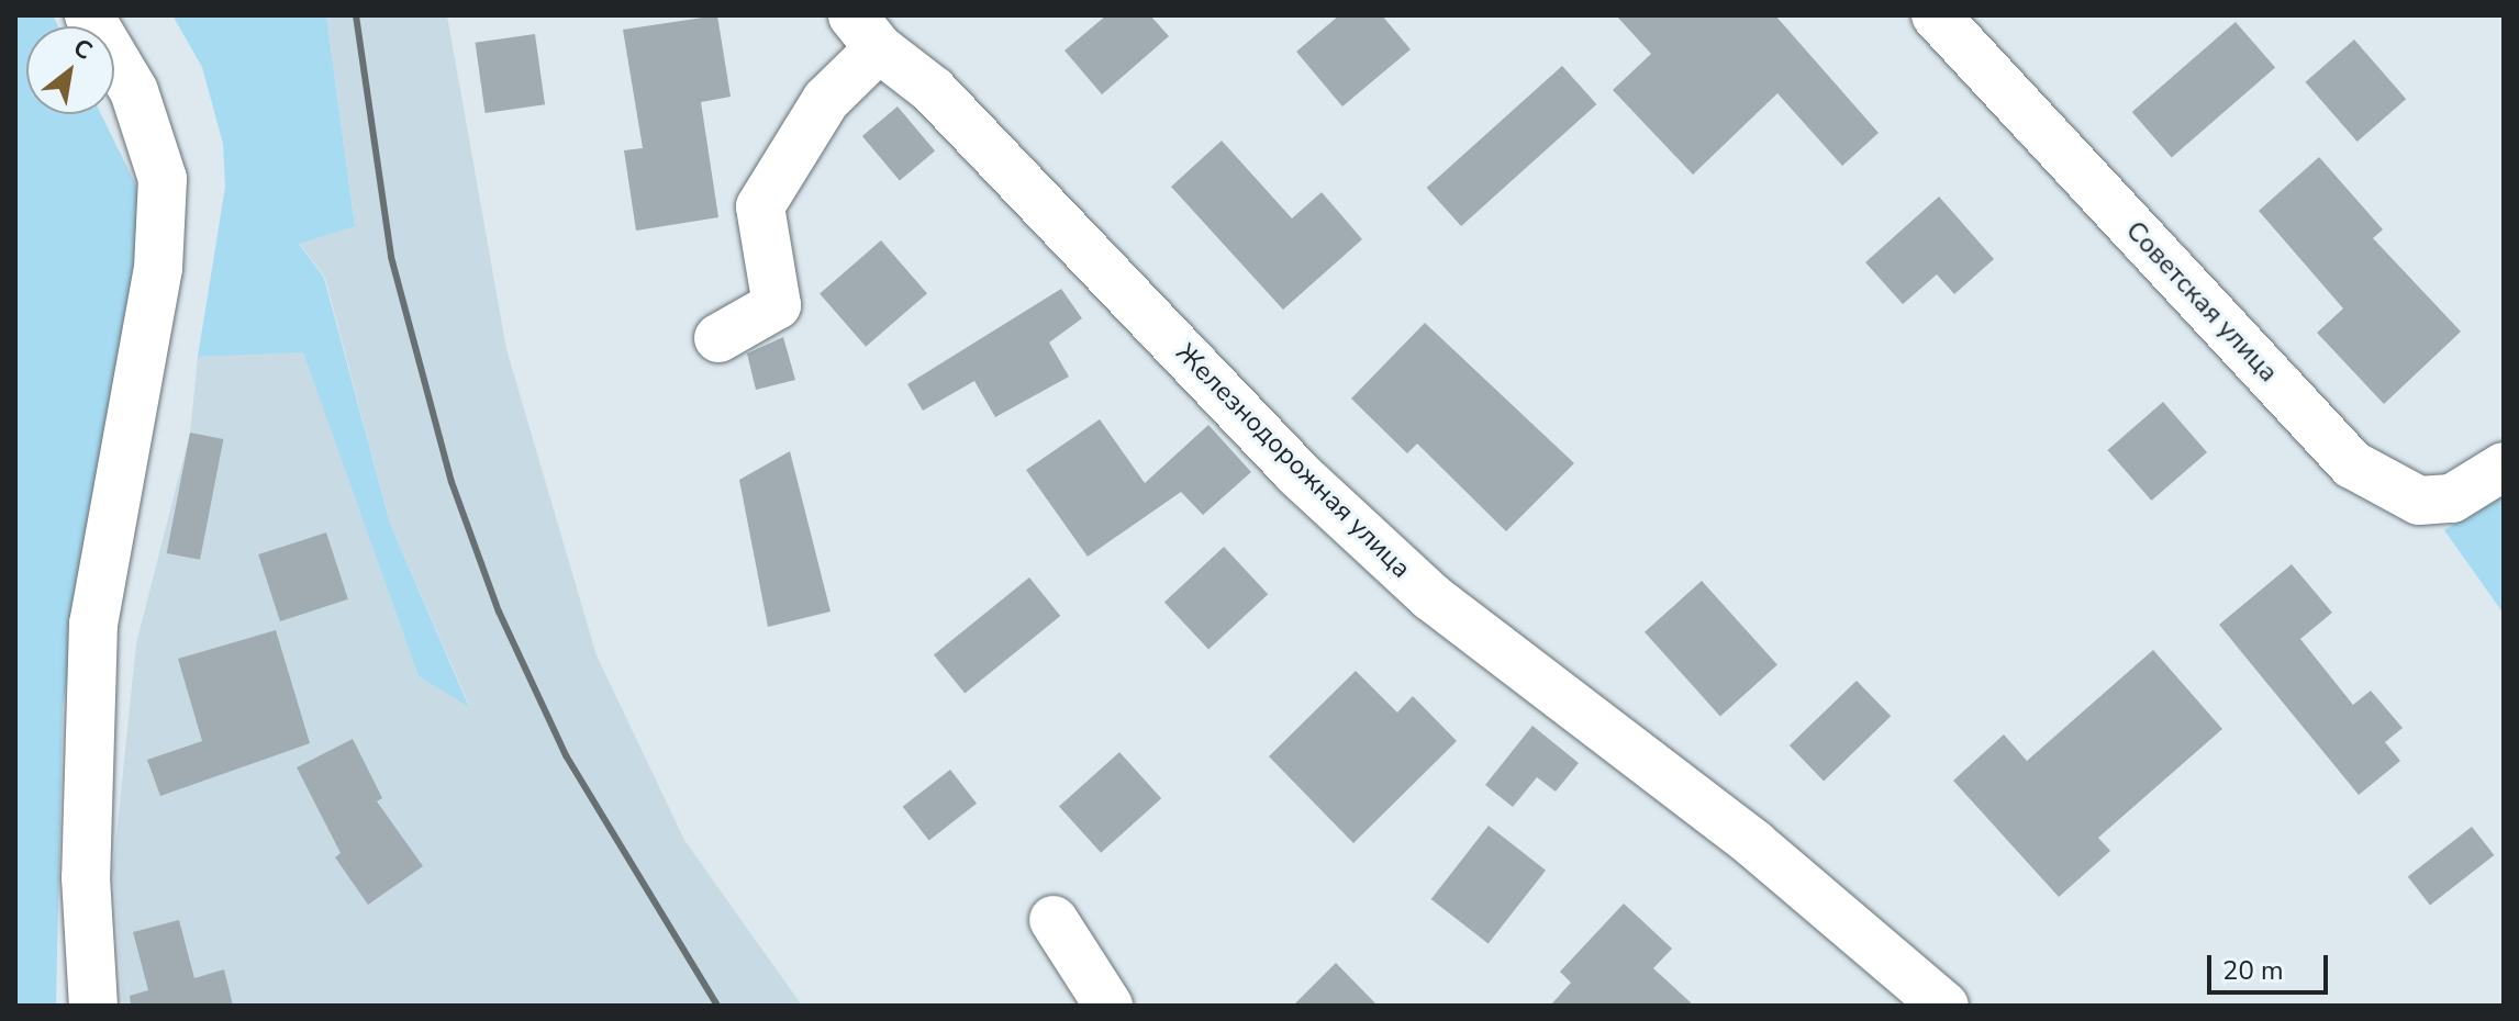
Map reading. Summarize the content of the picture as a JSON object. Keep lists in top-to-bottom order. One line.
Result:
{"streets":{"street":["Советская улица","Железнодорожная улица"]},"scale_bar":"20 m","north":"top right"}
